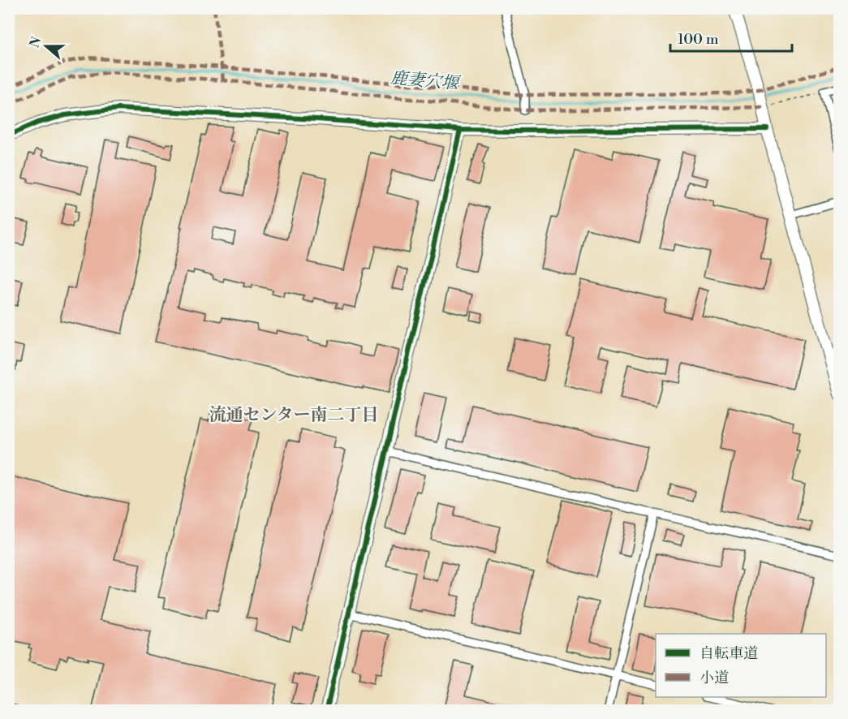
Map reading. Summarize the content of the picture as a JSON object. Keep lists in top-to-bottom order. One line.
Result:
{"districts":["流通センター南二丁目"],"water":["鹿妻穴堰"],"legend":["自転車道","小道"],"scale_bar":"100 m","north":"left"}
